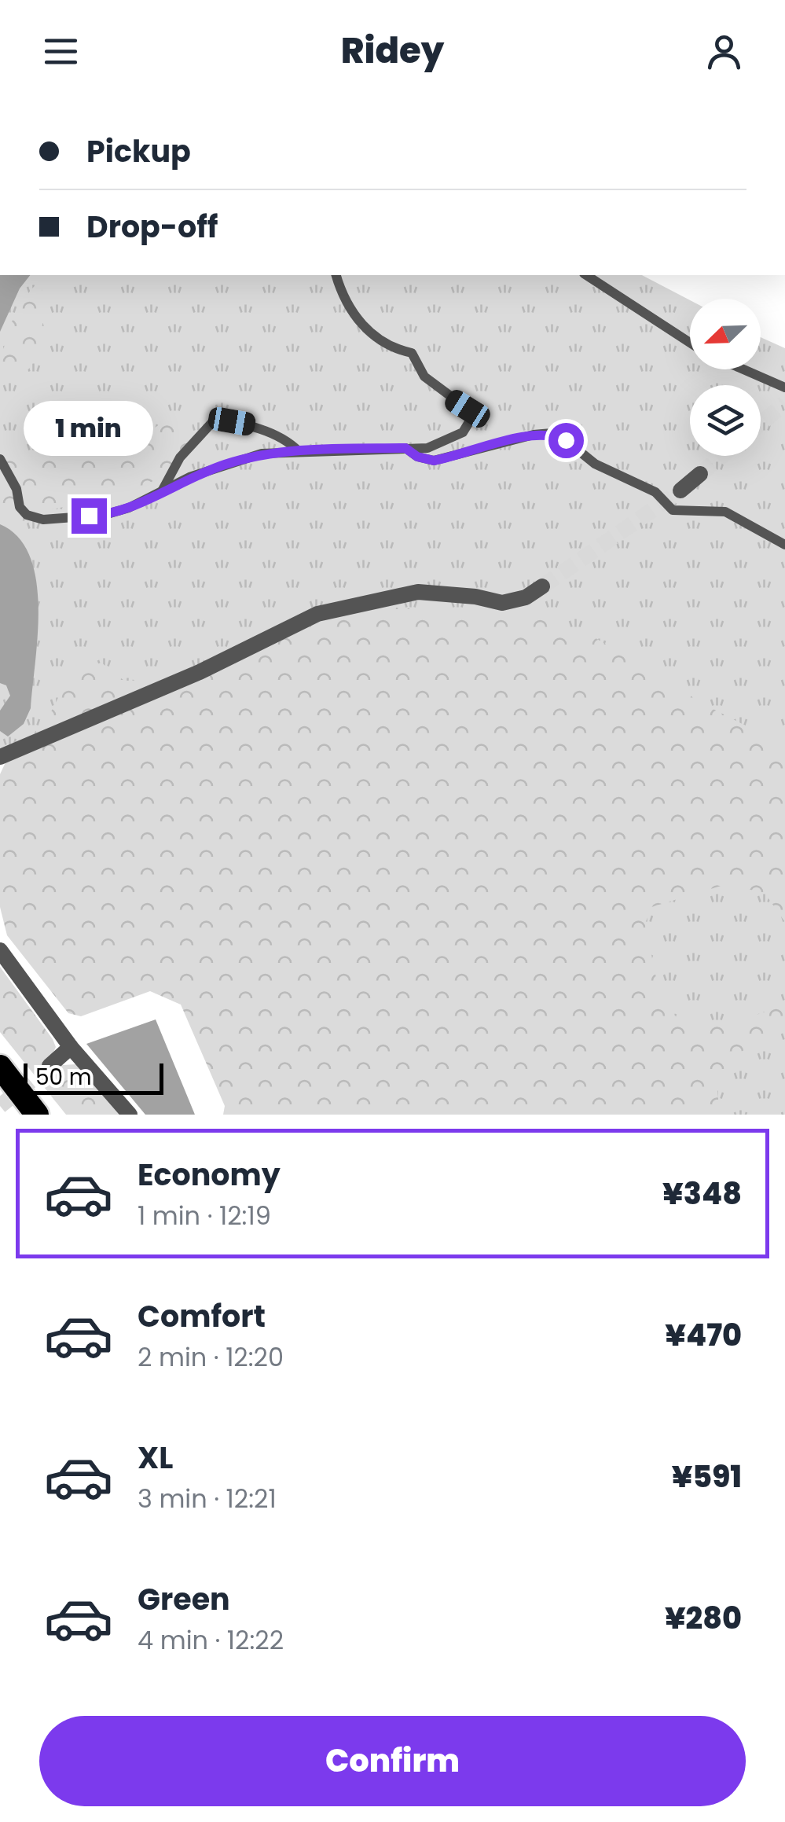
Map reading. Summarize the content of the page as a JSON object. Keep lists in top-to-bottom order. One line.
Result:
{"scale_bar":"50 m","north":"bottom left","page":{"header":"Ridey","banner":["Pickup","Drop-off"],"bubble":"1 min","scale":"50 m","list":[{"name":"Economy","note":"1 min · 12:19","value":"¥348"},{"name":"Comfort","note":"2 min · 12:20","value":"¥470"},{"name":"XL","note":"3 min · 12:21","value":"¥591"},{"name":"Green","note":"4 min · 12:22","value":"¥280"}],"buttons":"Confirm"}}
